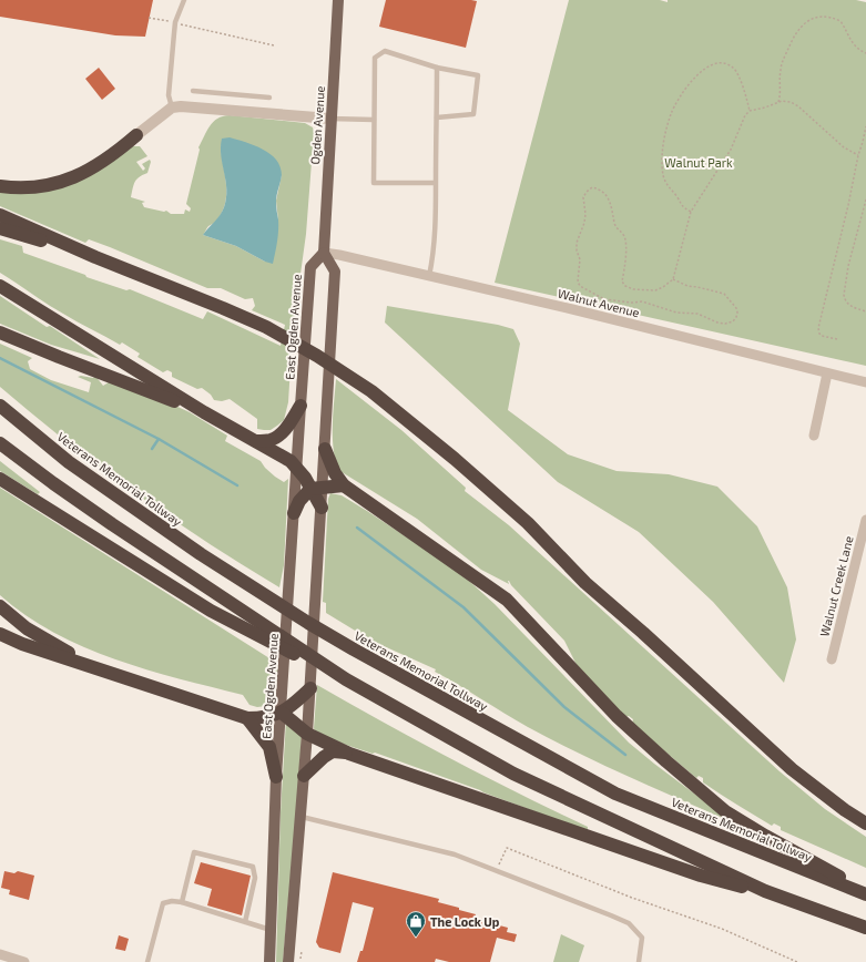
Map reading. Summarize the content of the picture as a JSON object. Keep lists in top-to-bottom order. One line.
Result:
{"streets":{"highway":["Veterans Memorial Tollway"],"main road":["Ogden Avenue","East Ogden Avenue"],"street":["Walnut Avenue","Walnut Creek Lane"]},"crossings":[["Ogden Avenue","Walnut Avenue"],["Ogden Avenue","East Ogden Avenue"],["Walnut Avenue","East Ogden Avenue"]],"parks":["Walnut Park"],"places":{"shop":["The Lock Up"]}}
